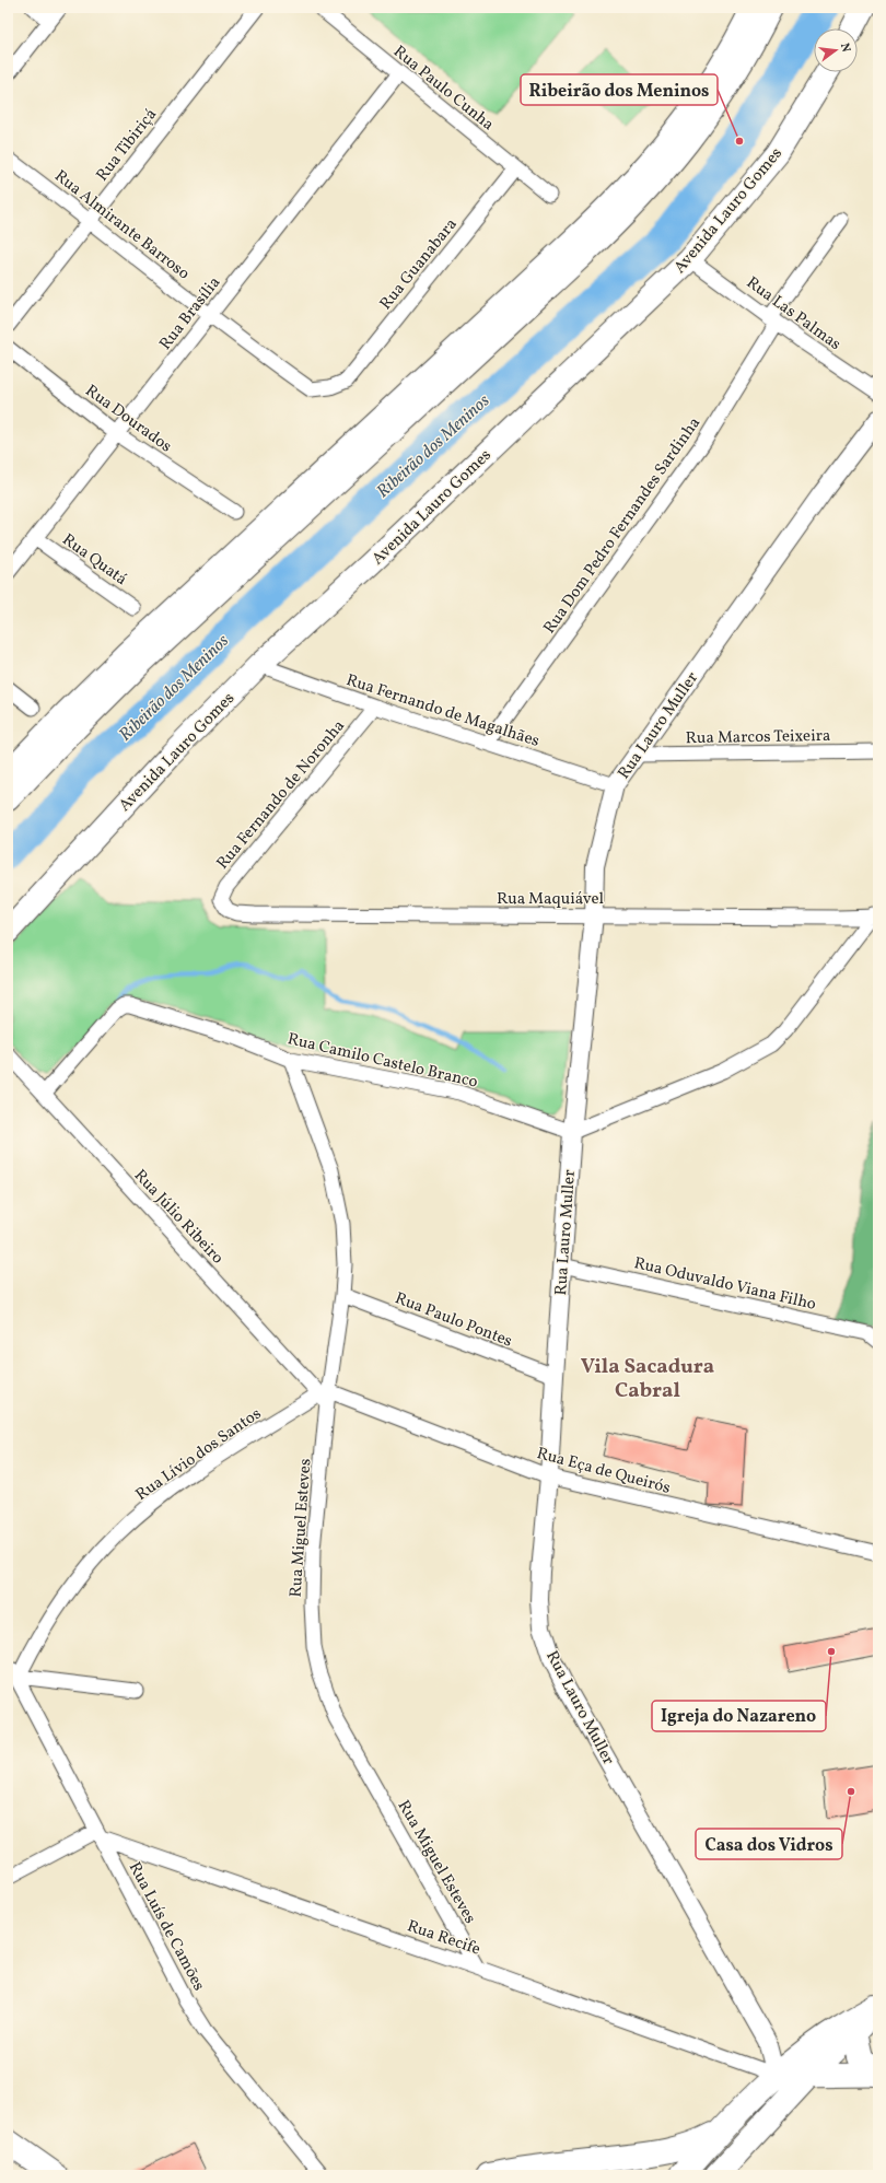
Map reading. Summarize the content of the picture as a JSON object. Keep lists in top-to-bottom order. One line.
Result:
{"streets":{"main road":["Avenida Lauro Gomes"],"street":["Rua Paulo Cunha","Rua Tibiriçá","Rua Almirante Barroso","Rua Guanabara","Rua Brasília","Rua Las Palmas","Rua Dourados","Rua Dom Pedro Fernandes Sardinha","Rua Quatá","Rua Fernando de Magalhães","Rua Lauro Muller","Rua Marcos Teixeira","Rua Fernando de Noronha","Rua Maquiável","Rua Camilo Castelo Branco","Rua Júlio Ribeiro","Rua Oduvaldo Viana Filho","Rua Paulo Pontes","Rua Lívio dos Santos","Rua Eça de Queirós","Rua Miguel Esteves","Rua Luís de Camões","Rua Recife"]},"crossings":[["Rua Paulo Cunha","Rua Guanabara"],["Rua Paulo Cunha","Rua Brasília"],["Rua Tibiriçá","Rua Almirante Barroso"],["Avenida Lauro Gomes","Rua Las Palmas"],["Avenida Lauro Gomes","Rua Fernando de Magalhães"],["Rua Almirante Barroso","Rua Guanabara"],["Rua Almirante Barroso","Rua Brasília"],["Rua Brasília","Rua Dourados"],["Rua Brasília","Rua Quatá"],["Rua Las Palmas","Rua Dom Pedro Fernandes Sardinha"],["Rua Dom Pedro Fernandes Sardinha","Rua Fernando de Magalhães"],["Rua Fernando de Magalhães","Rua Lauro Muller"],["Rua Fernando de Magalhães","Rua Fernando de Noronha"],["Rua Lauro Muller","Rua Marcos Teixeira"],["Rua Lauro Muller","Rua Maquiável"],["Rua Lauro Muller","Rua Camilo Castelo Branco"],["Rua Lauro Muller","Rua Oduvaldo Viana Filho"],["Rua Lauro Muller","Rua Paulo Pontes"],["Rua Lauro Muller","Rua Eça de Queirós"],["Rua Lauro Muller","Rua Recife"],["Rua Fernando de Noronha","Rua Maquiável"],["Rua Camilo Castelo Branco","Rua Júlio Ribeiro"],["Rua Camilo Castelo Branco","Rua Miguel Esteves"],["Rua Júlio Ribeiro","Rua Lívio dos Santos"],["Rua Júlio Ribeiro","Rua Eça de Queirós"],["Rua Júlio Ribeiro","Rua Miguel Esteves"],["Rua Paulo Pontes","Rua Miguel Esteves"],["Rua Lívio dos Santos","Rua Eça de Queirós"],["Rua Lívio dos Santos","Rua Miguel Esteves"],["Rua Lívio dos Santos","Rua Luís de Camões"],["Rua Eça de Queirós","Rua Miguel Esteves"],["Rua Miguel Esteves","Rua Recife"],["Rua Luís de Camões","Rua Recife"]],"districts":["Vila Sacadura Cabral"],"water":["Ribeirão dos Meninos"],"places":["Ribeirão dos Meninos","Igreja do Nazareno","Casa dos Vidros"],"north":"right"}
